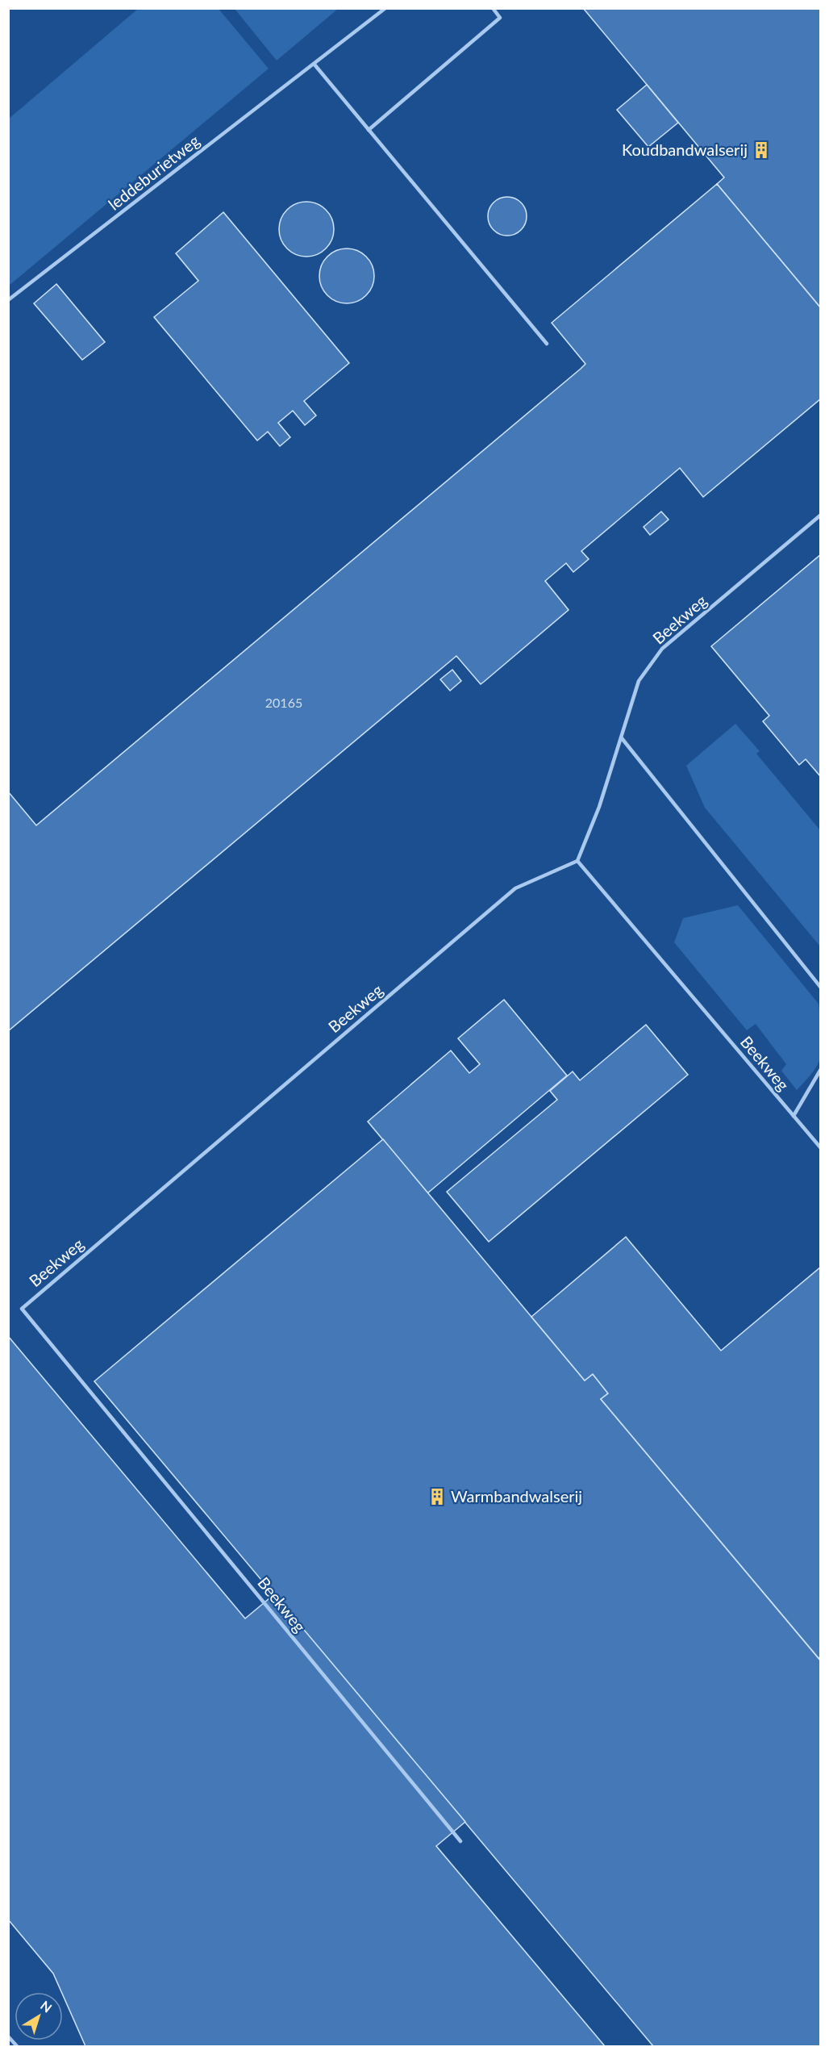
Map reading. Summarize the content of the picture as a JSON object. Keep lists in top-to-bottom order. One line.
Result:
{"streets":{"lane":["leddeburietweg","Beekweg"]},"places":{"building":["Koudbandwalserij","Warmbandwalserij"]},"house_numbers":["20165"],"north":"top right"}
